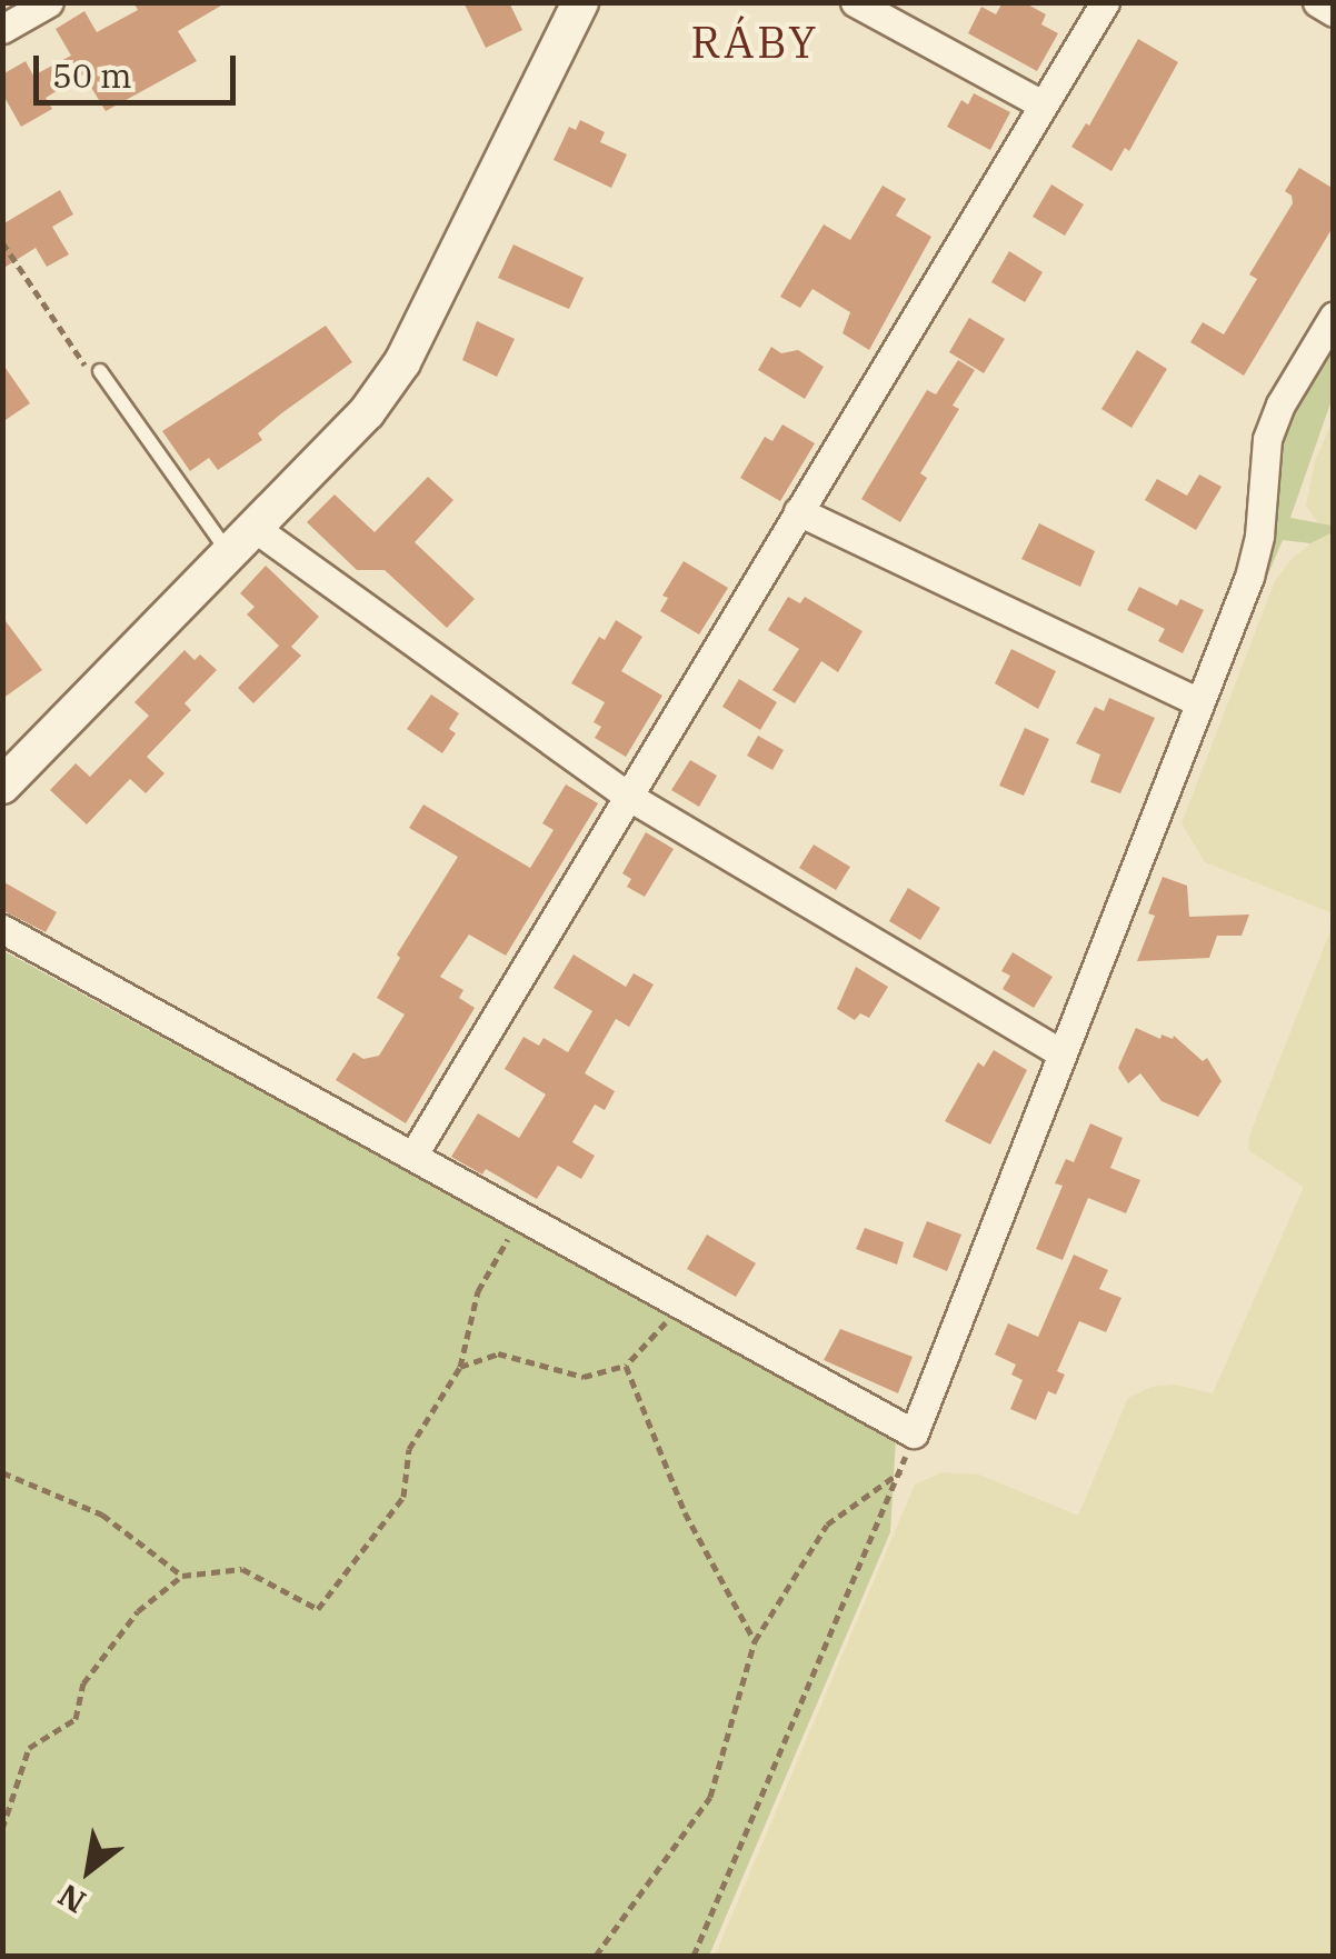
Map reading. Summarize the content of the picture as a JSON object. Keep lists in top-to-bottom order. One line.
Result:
{"districts":["RÁBY"],"scale_bar":"50 m","north":"bottom left"}
